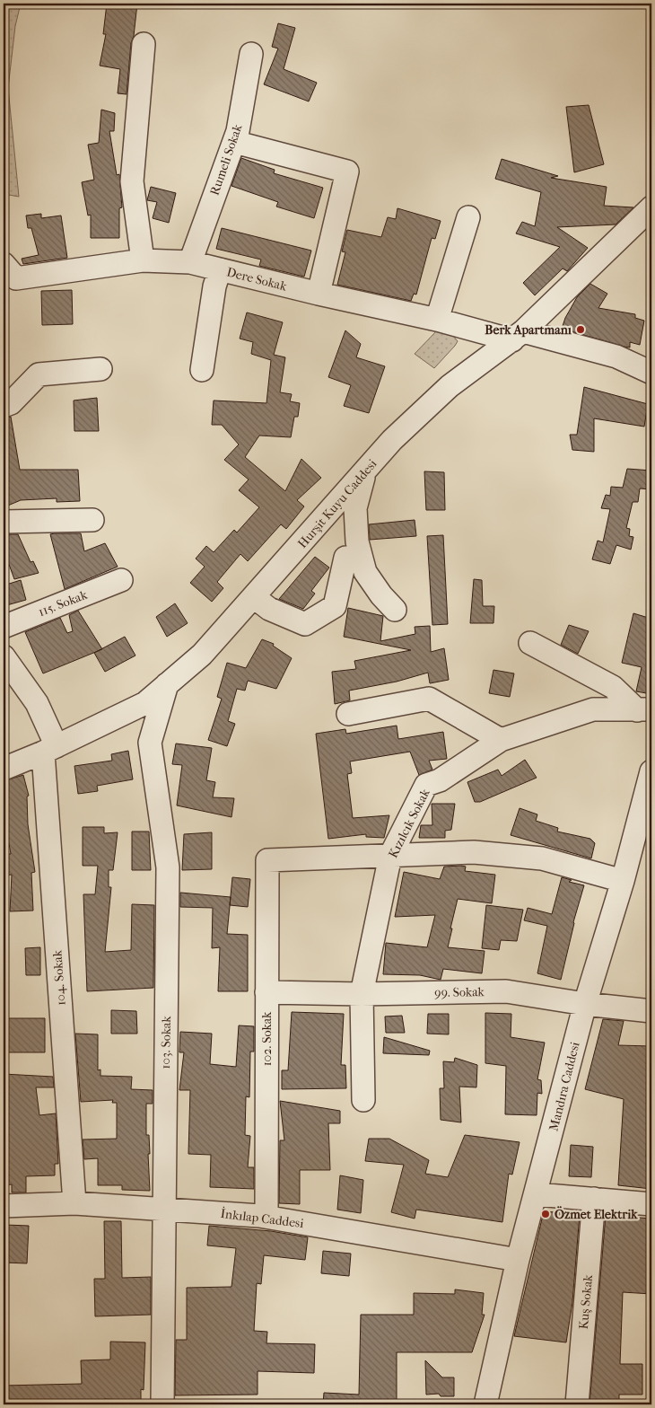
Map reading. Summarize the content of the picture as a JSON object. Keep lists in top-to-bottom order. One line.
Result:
{"streets":{"street":["Rumeli Sokak","Dere Sokak","Hurşit Kuyu Caddesi","115. Sokak","Kızılcık Sokak","104. Sokak","99. Sokak","102. Sokak","103. Sokak","Mandıra Caddesi","İnkılap Caddesi","Kuş Sokak"]},"crossings":[["Rumeli Sokak","Dere Sokak"],["Dere Sokak","Hurşit Kuyu Caddesi"],["Hurşit Kuyu Caddesi","104. Sokak"],["Hurşit Kuyu Caddesi","103. Sokak"],["Kızılcık Sokak","99. Sokak"],["Kızılcık Sokak","102. Sokak"],["104. Sokak","İnkılap Caddesi"],["99. Sokak","102. Sokak"],["99. Sokak","Mandıra Caddesi"],["102. Sokak","İnkılap Caddesi"],["103. Sokak","İnkılap Caddesi"],["Mandıra Caddesi","İnkılap Caddesi"]],"places":["Berk Apartmanı","Özmet Elektrik"]}
